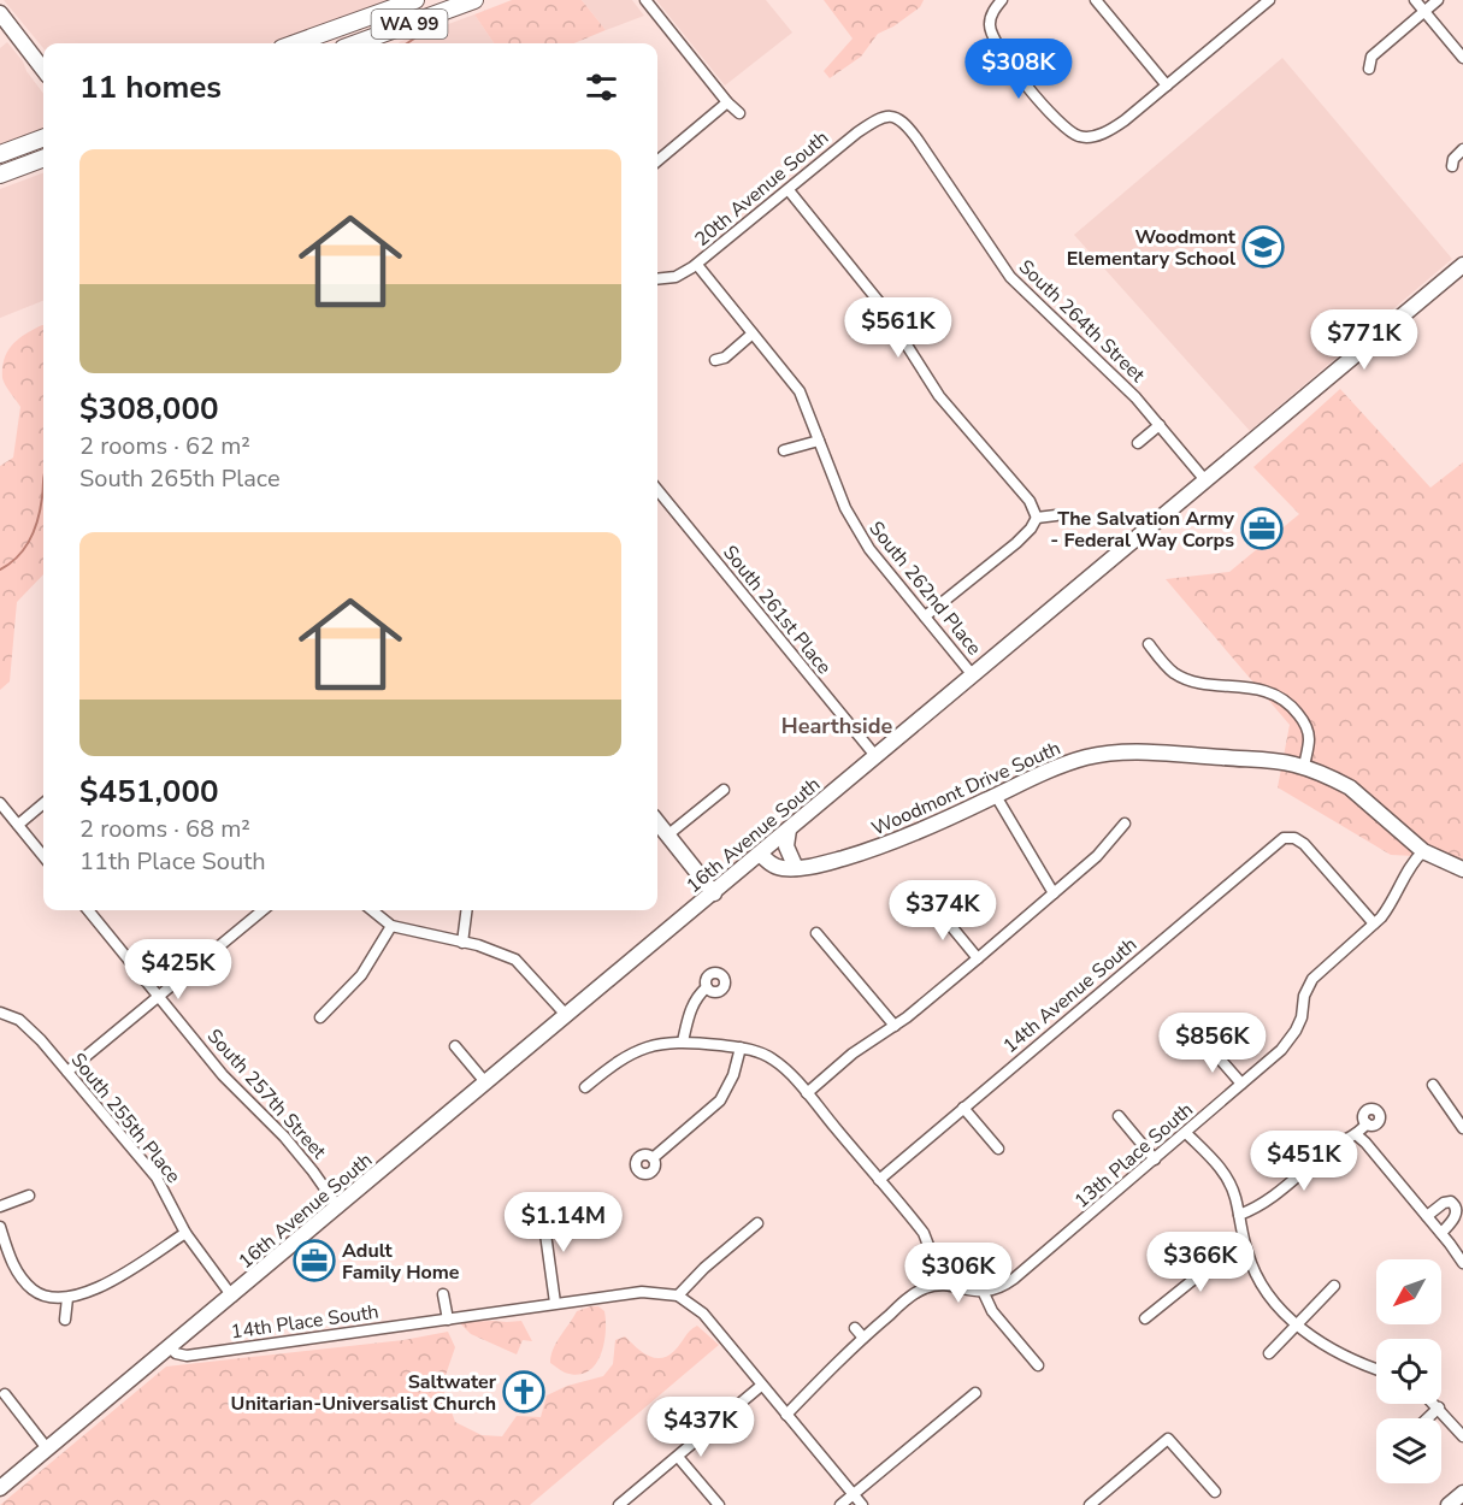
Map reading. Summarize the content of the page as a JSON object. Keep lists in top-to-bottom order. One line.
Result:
{"streets":{"main road":["WA 99","Woodmont Drive South","16th Avenue South"],"street":["20th Avenue South","South 264th Street","South 262nd Place","South 261st Place","14th Avenue South","South 257th Street","South 255th Place","13th Place South","14th Place South"]},"crossings":[["20th Avenue South","South 264th Street"],["20th Avenue South","South 262nd Place"],["South 264th Street","16th Avenue South"],["South 262nd Place","16th Avenue South"],["South 261st Place","16th Avenue South"],["Woodmont Drive South","16th Avenue South"],["Woodmont Drive South","13th Place South"],["16th Avenue South","South 257th Street"],["16th Avenue South","South 255th Place"],["16th Avenue South","14th Place South"],["14th Avenue South","13th Place South"]],"districts":["Hearthside"],"places":{"school or university":["Woodmont Elementary School"],"office":["The Salvation Army - Federal Way Corps","Adult Family Home"],"church":["Saltwater Unitarian-Universalist Church"]},"north":"bottom left","page":{"price":["$308K","$561K","$771K","$374K","$425K","$856K","$451K","$1.14M","$366K","$306K","$437K"],"heading":"11 homes","list":[{"name":"$308,000","note":"2 rooms · 62 m² · South 265th Place"},{"name":"$451,000","note":"2 rooms · 68 m² · 11th Place South"}]}}
